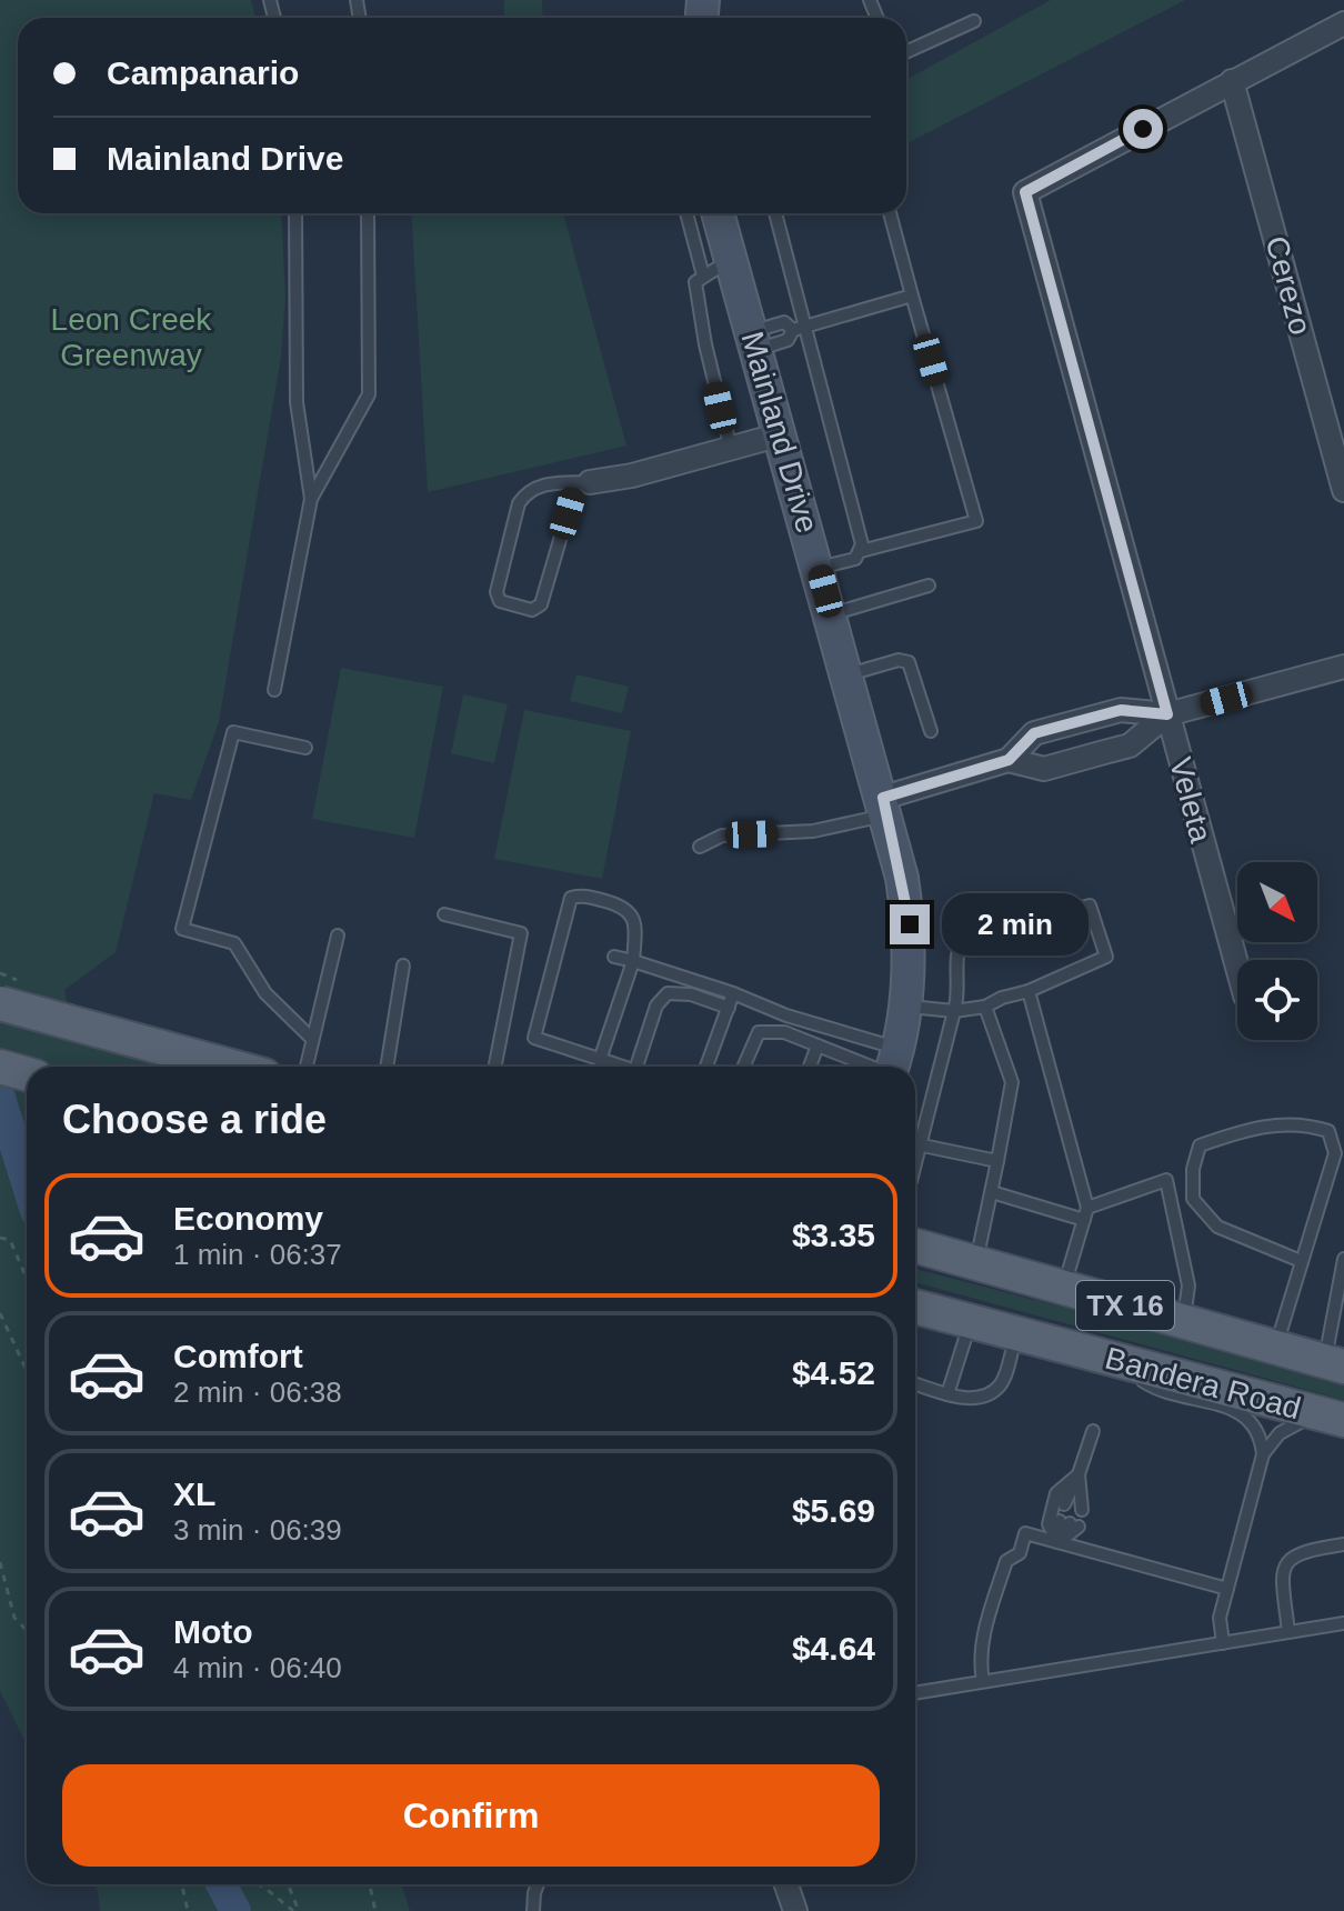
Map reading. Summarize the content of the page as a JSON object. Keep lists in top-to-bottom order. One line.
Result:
{"streets":{"main road":["Mainland Drive","TX 16","Bandera Road"],"street":["Cerezo","Veleta"]},"crossings":[["Cerezo","Veleta"]],"parks":["Leon Creek Greenway"],"north":"bottom right","page":{"banner":["Campanario","Mainland Drive"],"bubble":"2 min","heading":"Choose a ride","list":[{"name":"Economy","note":"1 min · 06:37","value":"$3.35"},{"name":"Comfort","note":"2 min · 06:38","value":"$4.52"},{"name":"XL","note":"3 min · 06:39","value":"$5.69"},{"name":"Moto","note":"4 min · 06:40","value":"$4.64"}],"buttons":"Confirm"}}
